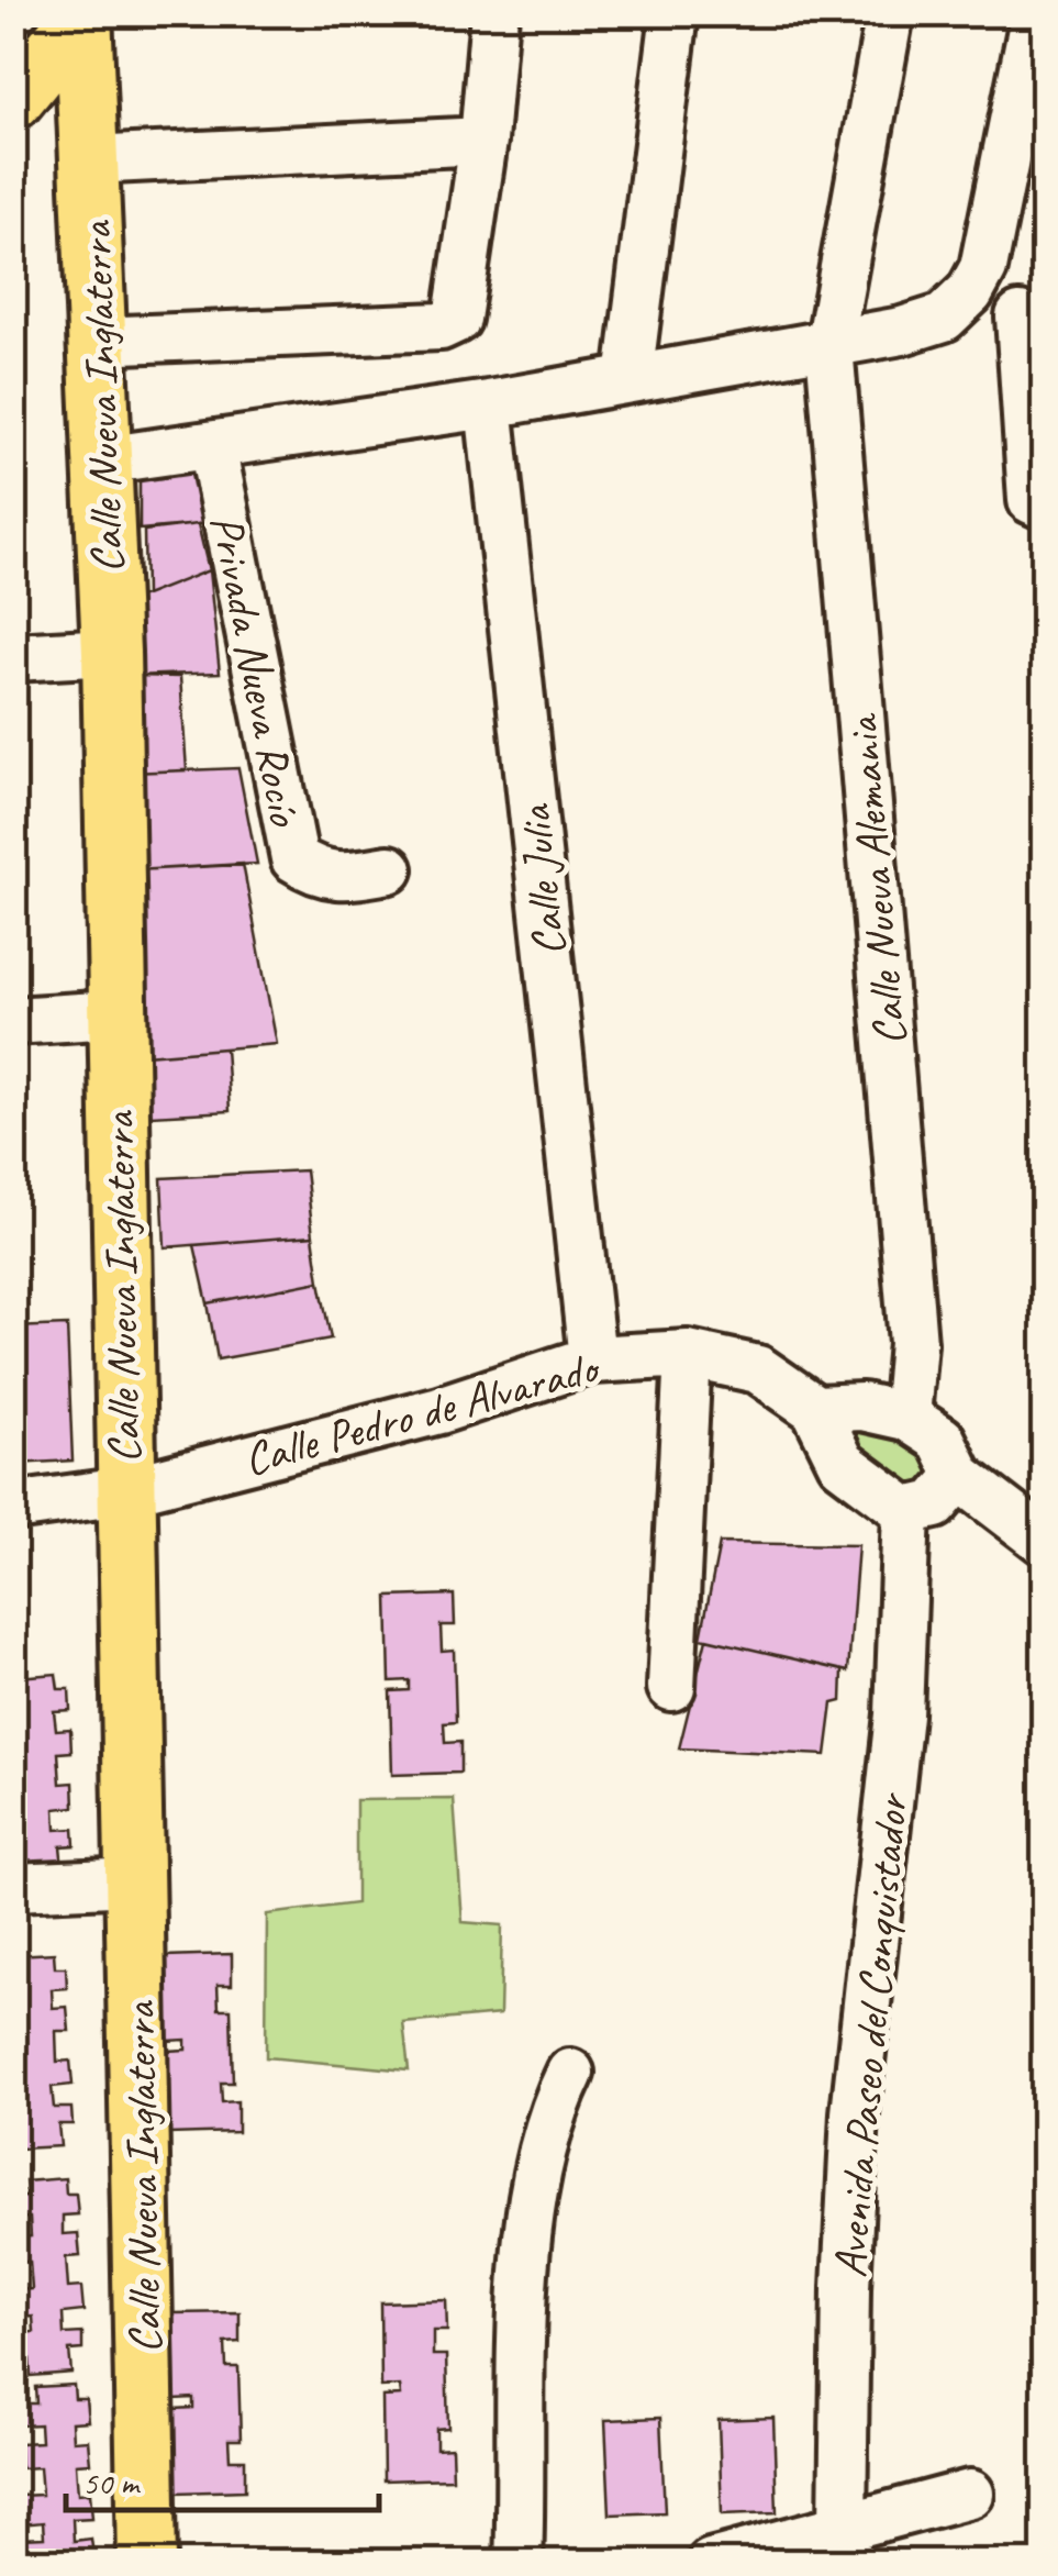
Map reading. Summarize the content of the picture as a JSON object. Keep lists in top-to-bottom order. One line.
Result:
{"streets":{"main road":["Calle Nueva Inglaterra"],"street":["Privada Nueva Rocío","Calle Julia","Calle Nueva Alemania","Calle Pedro de Alvarado","Avenida Paseo del Conquistador"]},"crossings":[["Calle Nueva Inglaterra","Calle Pedro de Alvarado"],["Calle Julia","Calle Pedro de Alvarado"],["Calle Pedro de Alvarado","Avenida Paseo del Conquistador"]],"scale_bar":"50 m"}
